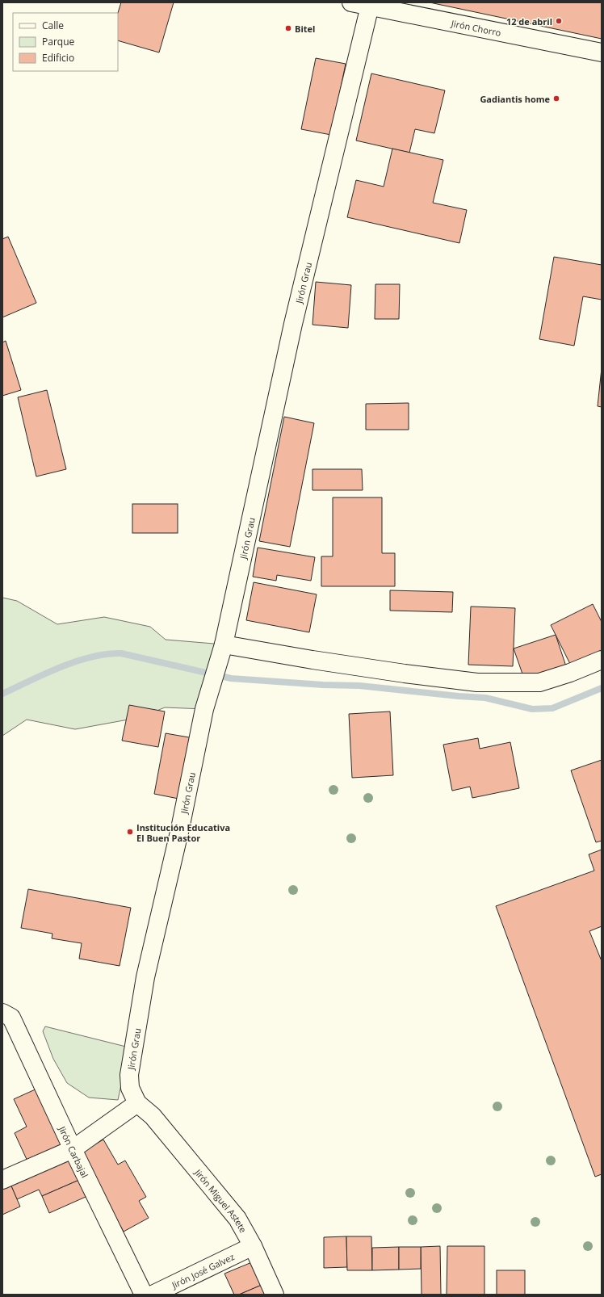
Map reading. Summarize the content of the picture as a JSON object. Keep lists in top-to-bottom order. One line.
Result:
{"streets":{"street":["Jirón Chorro","Jirón Grau","Jirón Carbajal","Jirón Miguel Astete","Jirón José Galvez"]},"crossings":[["Jirón Chorro","Jirón Grau"],["Jirón Grau","Jirón Miguel Astete"],["Jirón Miguel Astete","Jirón José Galvez"]],"places":["12 de abril","Bitel","Gadiantis home","Institución Educativa El Buen Pastor"],"legend":["Calle","Parque","Edificio"]}
